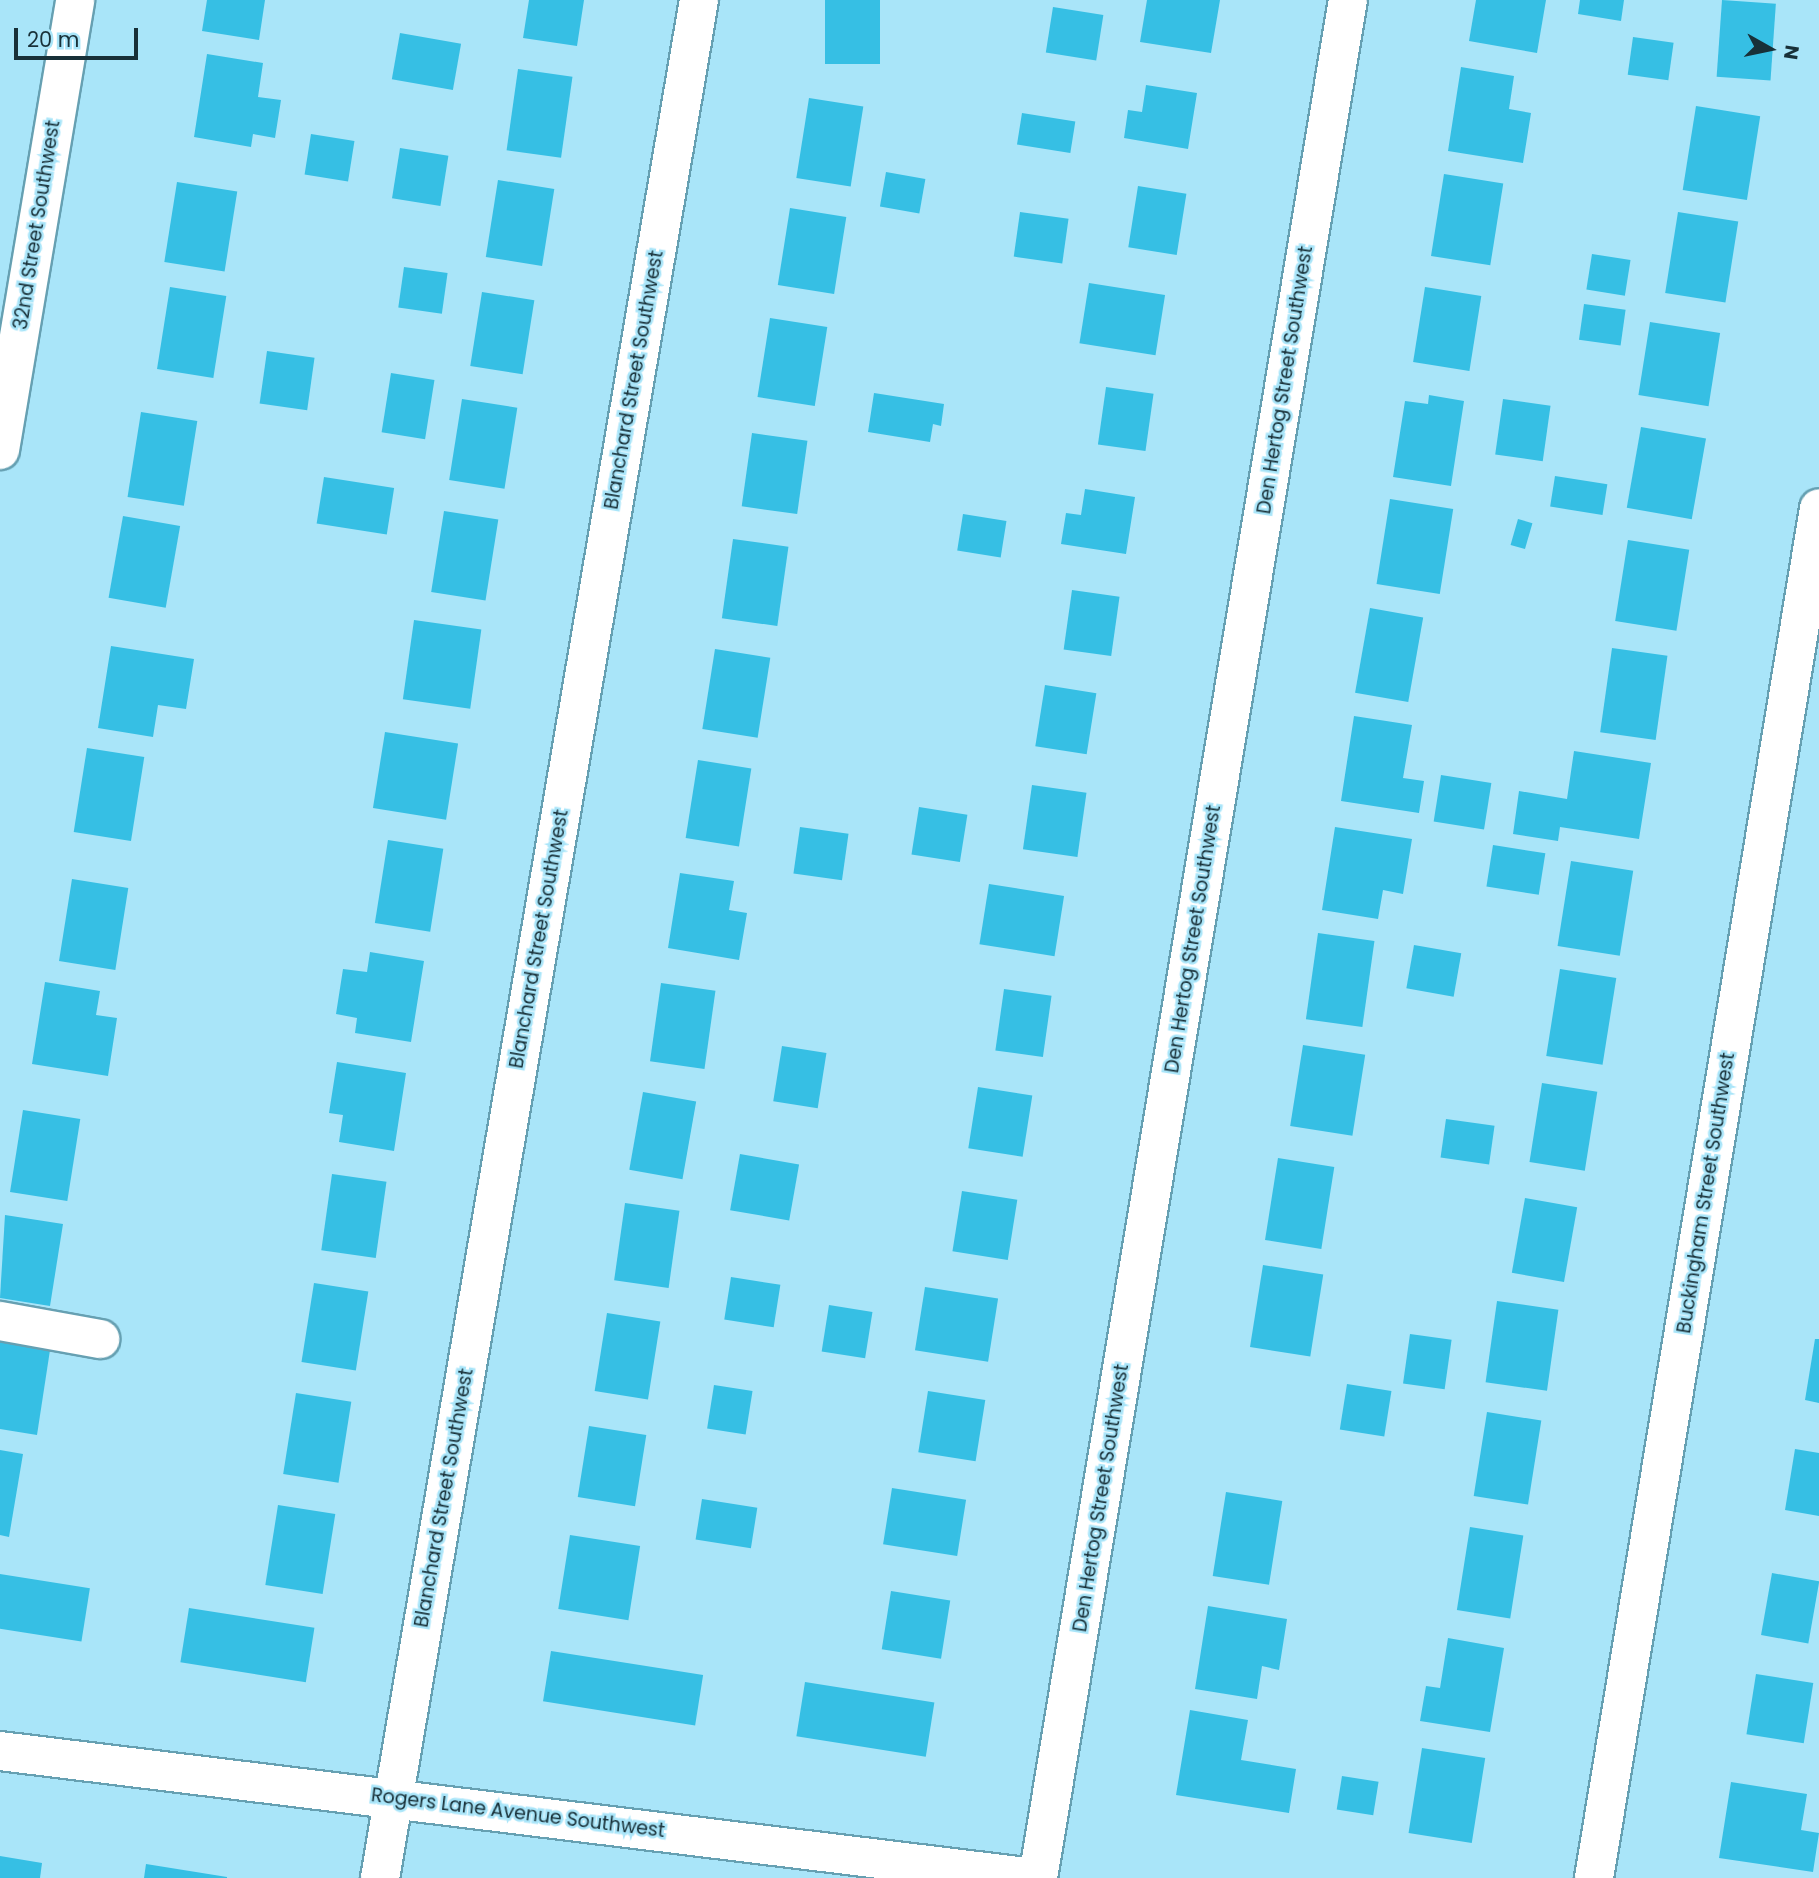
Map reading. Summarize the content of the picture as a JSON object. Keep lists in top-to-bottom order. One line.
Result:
{"streets":{"street":["32nd Street Southwest","Blanchard Street Southwest","Den Hertog Street Southwest","Buckingham Street Southwest","Rogers Lane Avenue Southwest"]},"crossings":[["Blanchard Street Southwest","Rogers Lane Avenue Southwest"],["Den Hertog Street Southwest","Rogers Lane Avenue Southwest"]],"scale_bar":"20 m","north":"right"}
